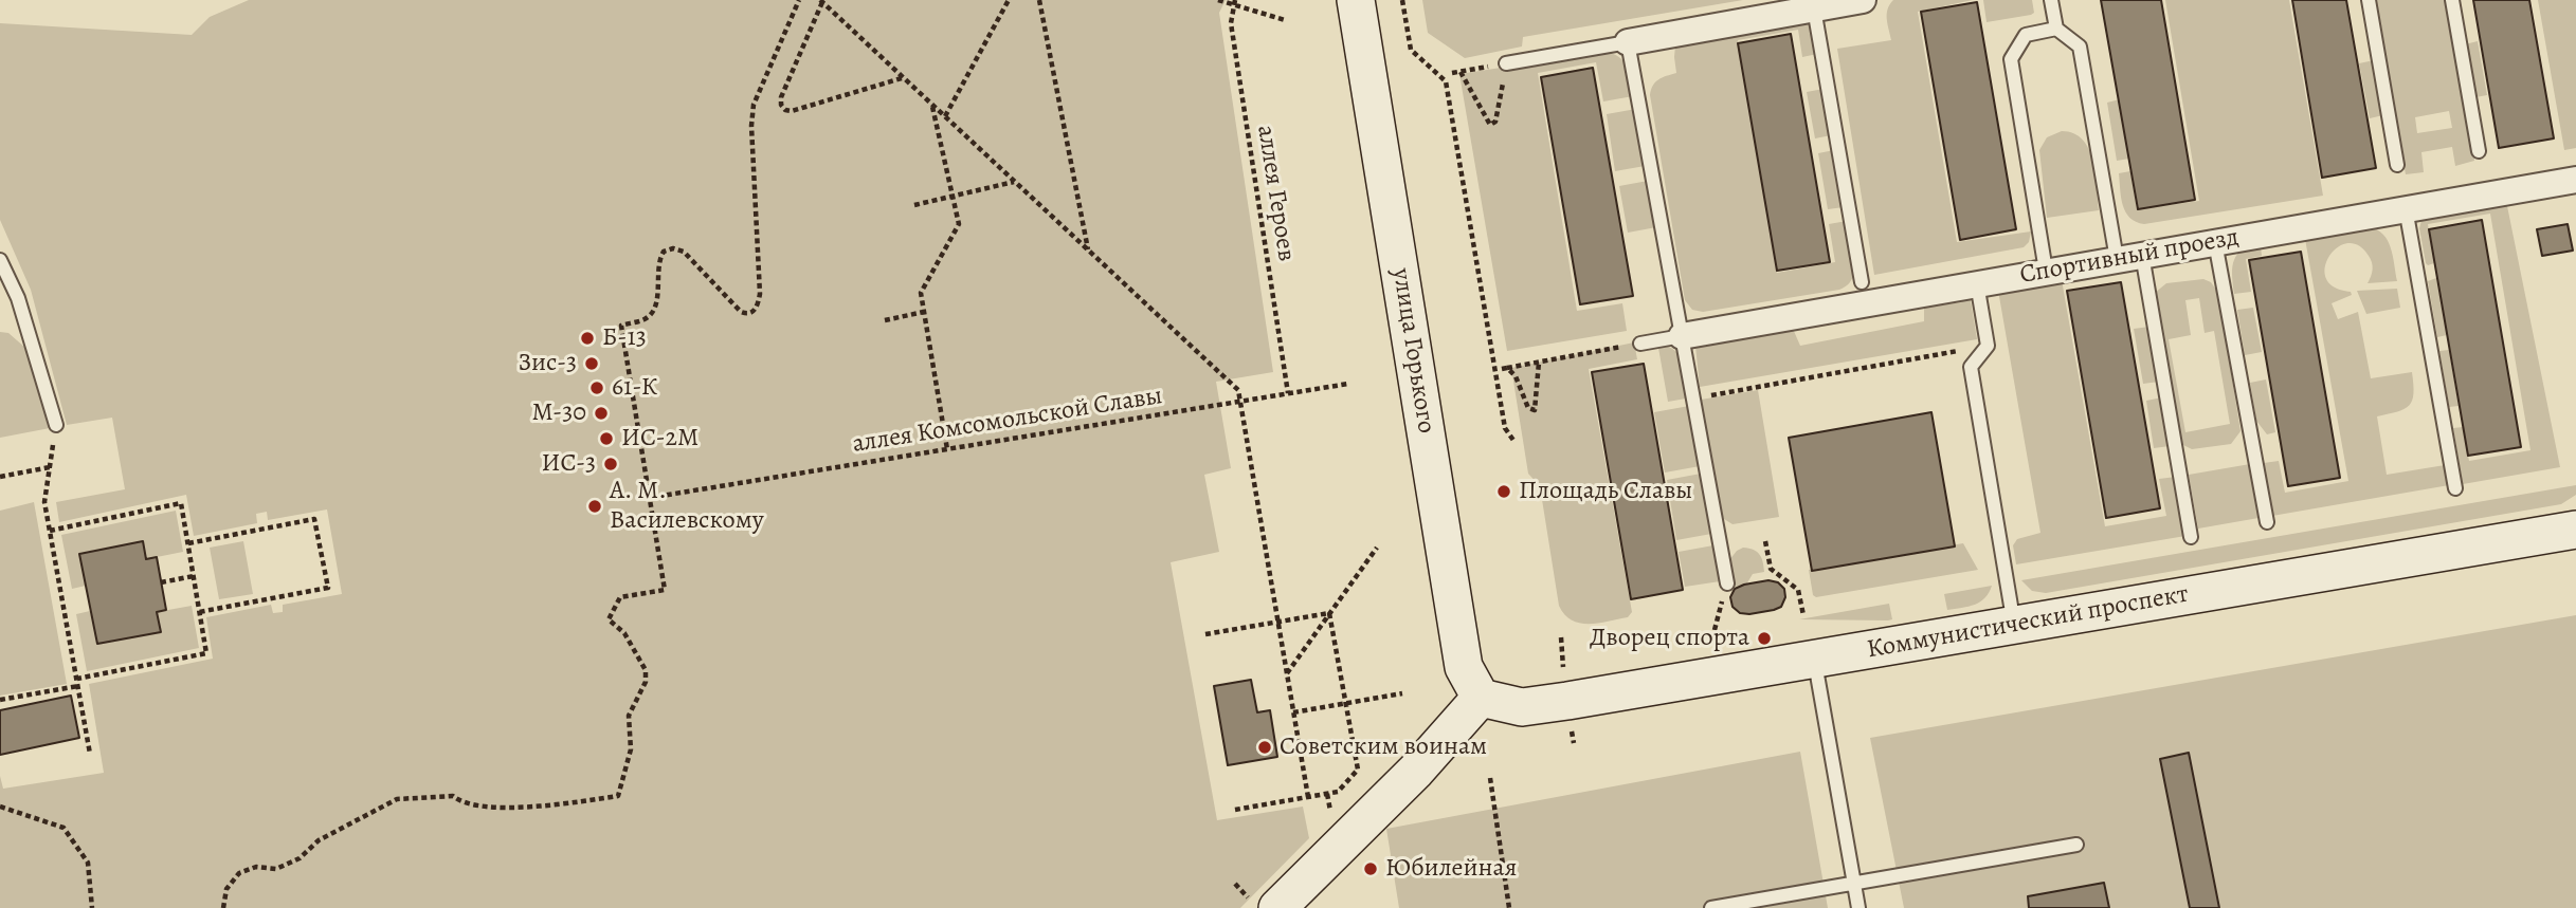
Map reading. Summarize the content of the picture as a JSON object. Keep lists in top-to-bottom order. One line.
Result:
{"streets":{"main road":["улица Горького","Коммунистический проспект"],"street":["Спортивный проезд"],"path":["аллея Героев","аллея Комсомольской Славы"]},"crossings":[["аллея Героев","аллея Комсомольской Славы"],["улица Горького","Коммунистический проспект"]],"places":["Б-13","Зис-3","61-К","М-30","ИС-2М","ИС-3","Площадь Славы","А. М. Василевскому","Дворец спорта","Советским воинам","Юбилейная"]}
